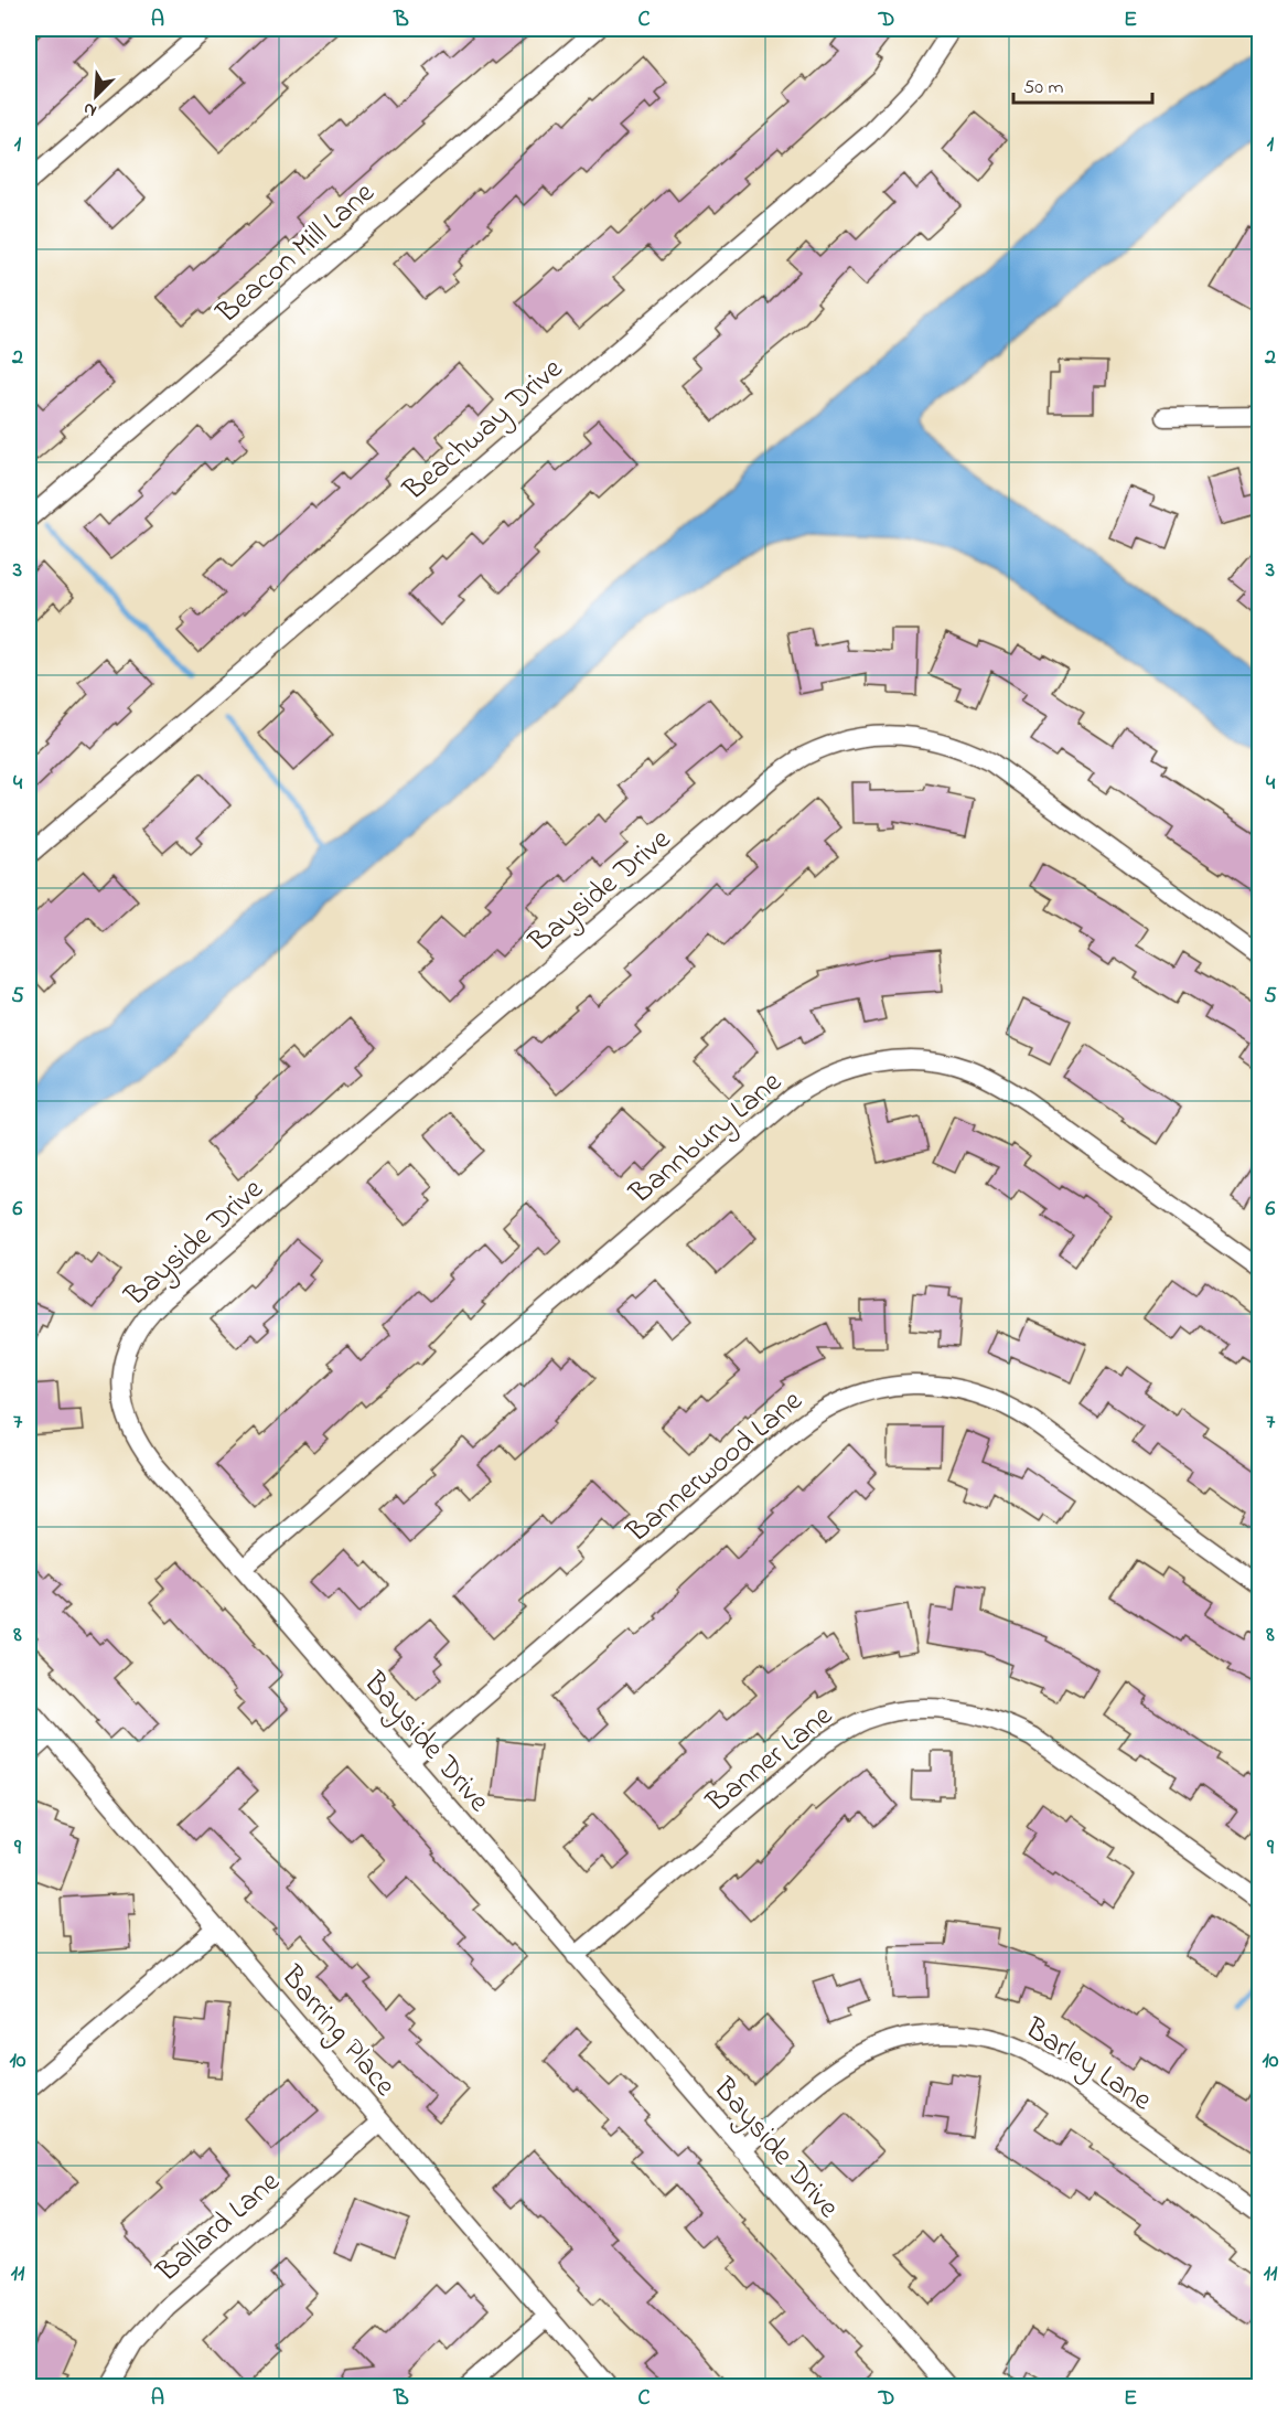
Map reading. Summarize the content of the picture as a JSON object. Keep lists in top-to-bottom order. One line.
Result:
{"streets":{"street":["Beacon Mill Lane","Beachway Drive","Bayside Drive","Bannbury Lane","Bannerwood Lane","Banner Lane","Barring Place","Barley Lane","Ballard Lane"]},"crossings":[["Bayside Drive","Bannbury Lane"],["Bayside Drive","Bannerwood Lane"],["Bayside Drive","Banner Lane"],["Bayside Drive","Barley Lane"],["Barring Place","Ballard Lane"]],"scale_bar":"50 m","north":"bottom left","grid":{"columns":["A","B","C","D","E"],"rows":["1","2","3","4","5","6","7","8","9","10","11"]}}
